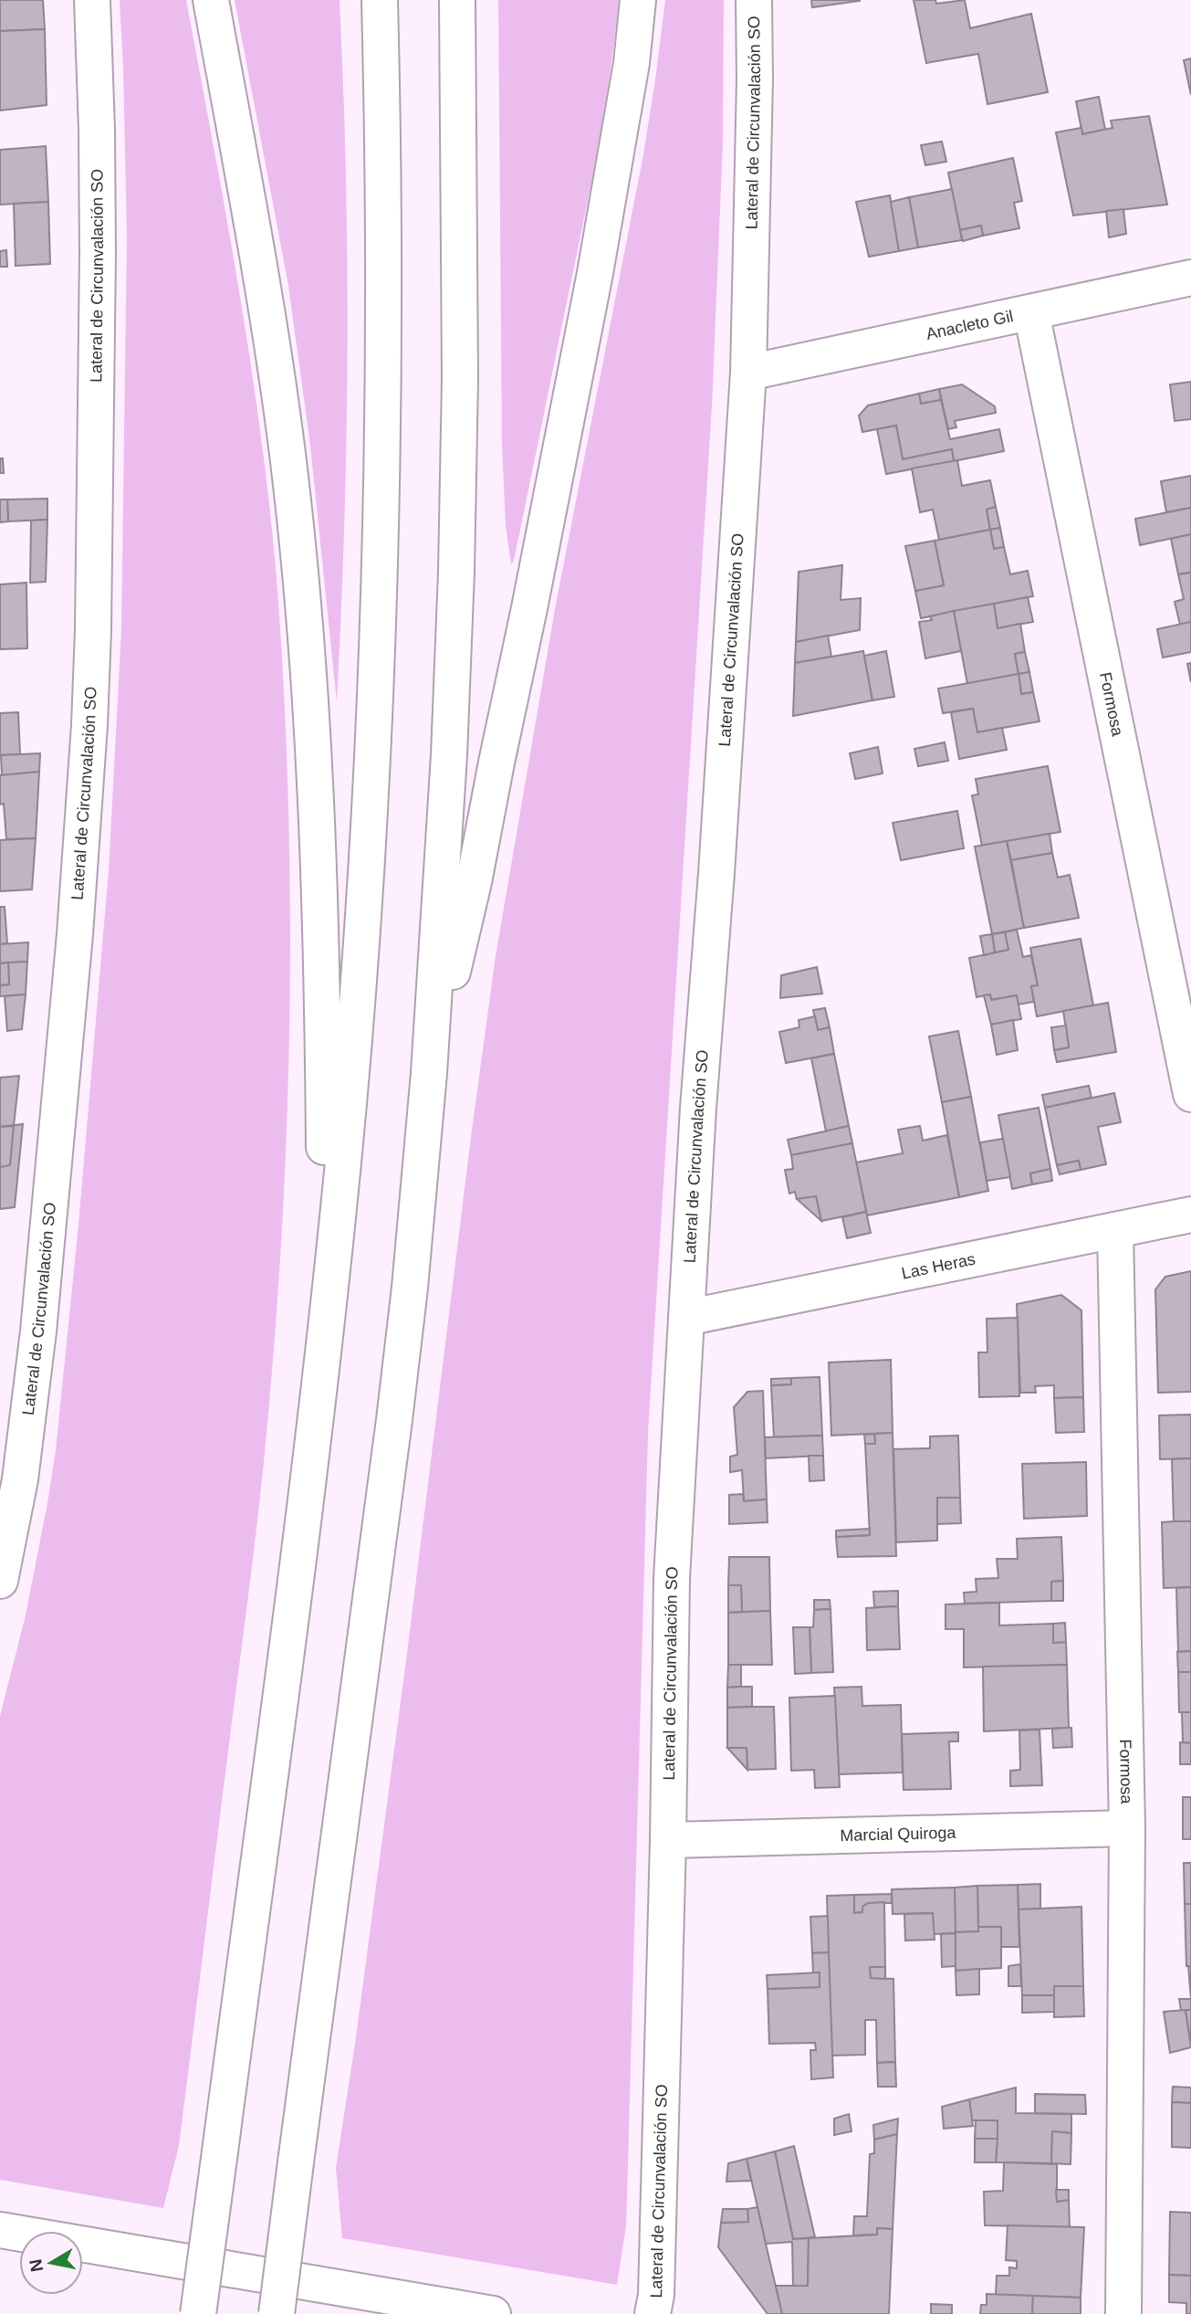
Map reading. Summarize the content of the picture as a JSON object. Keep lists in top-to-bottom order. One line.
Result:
{"streets":{"main road":["Lateral de Circunvalación SO","Anacleto Gil","Formosa","Las Heras","Marcial Quiroga"]},"crossings":[["Lateral de Circunvalación SO","Anacleto Gil"],["Lateral de Circunvalación SO","Las Heras"],["Lateral de Circunvalación SO","Marcial Quiroga"],["Anacleto Gil","Formosa"],["Formosa","Las Heras"],["Formosa","Marcial Quiroga"]],"north":"left"}
